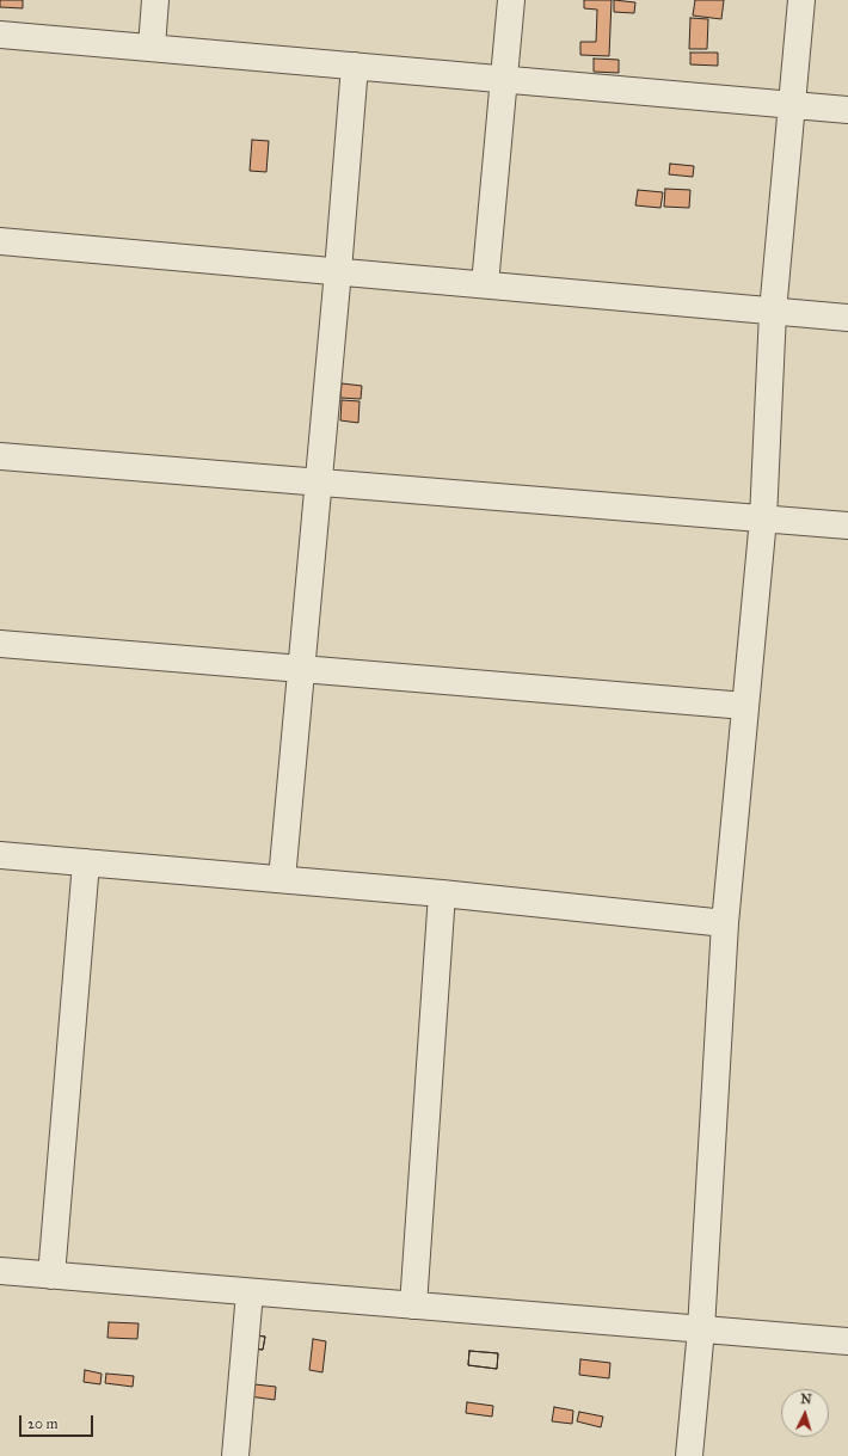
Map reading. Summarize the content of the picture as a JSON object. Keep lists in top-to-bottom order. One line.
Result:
{"scale_bar":"20 m","north":"top"}
